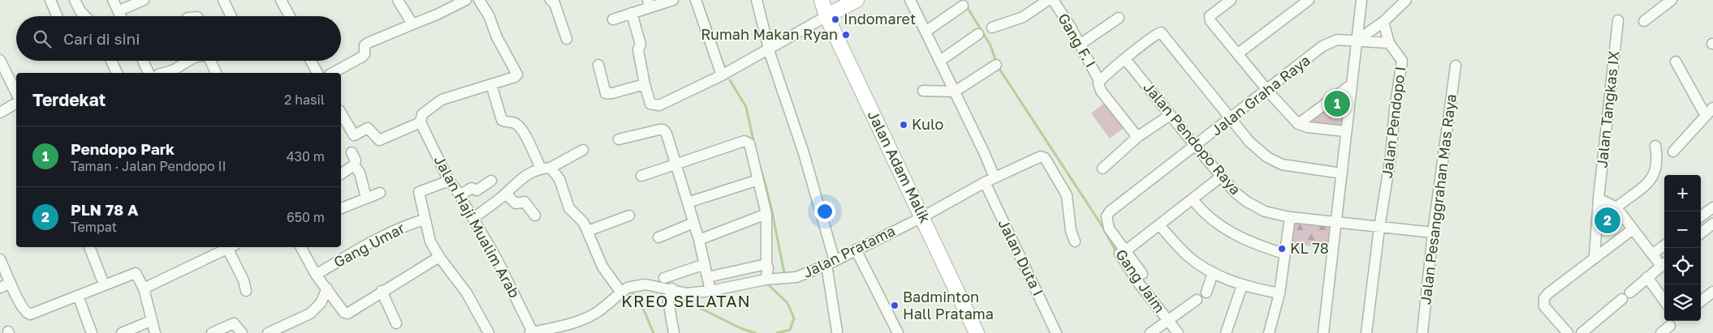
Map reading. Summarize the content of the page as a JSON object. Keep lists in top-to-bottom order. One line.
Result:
{"streets":{"street":["Gang F. I","Jalan Graha Raya","Jalan Tangkas IX","Jalan Pendopo I","Jalan Pendopo Raya","Jalan Adam Malik","Jalan Pesanggrahan Mas Raya","Jalan Haji Mualim Arab","Gang Umar","Jalan Pratama","Jalan Duta I","Gang Jaim"]},"crossings":[["Jalan Graha Raya","Jalan Pendopo I"],["Jalan Graha Raya","Jalan Pendopo Raya"],["Jalan Pendopo I","Jalan Pendopo Raya"],["Jalan Pendopo Raya","Jalan Pesanggrahan Mas Raya"],["Jalan Adam Malik","Jalan Pratama"],["Jalan Haji Mualim Arab","Jalan Pratama"],["Jalan Pratama","Jalan Duta I"]],"districts":["KREO SELATAN"],"places":["Indomaret","Rumah Makan Ryan","Kulo","KL 78","Badminton Hall Pratama"],"page":{"search":"Cari di sini","heading":["Terdekat","2 hasil"],"pins":["1","2"],"list":[{"mark":"1","name":"Pendopo Park","note":"Taman · Jalan Pendopo II","value":"430 m"},{"mark":"2","name":"PLN 78 A","note":"Tempat","value":"650 m"}],"map_buttons":["+","−"]}}
